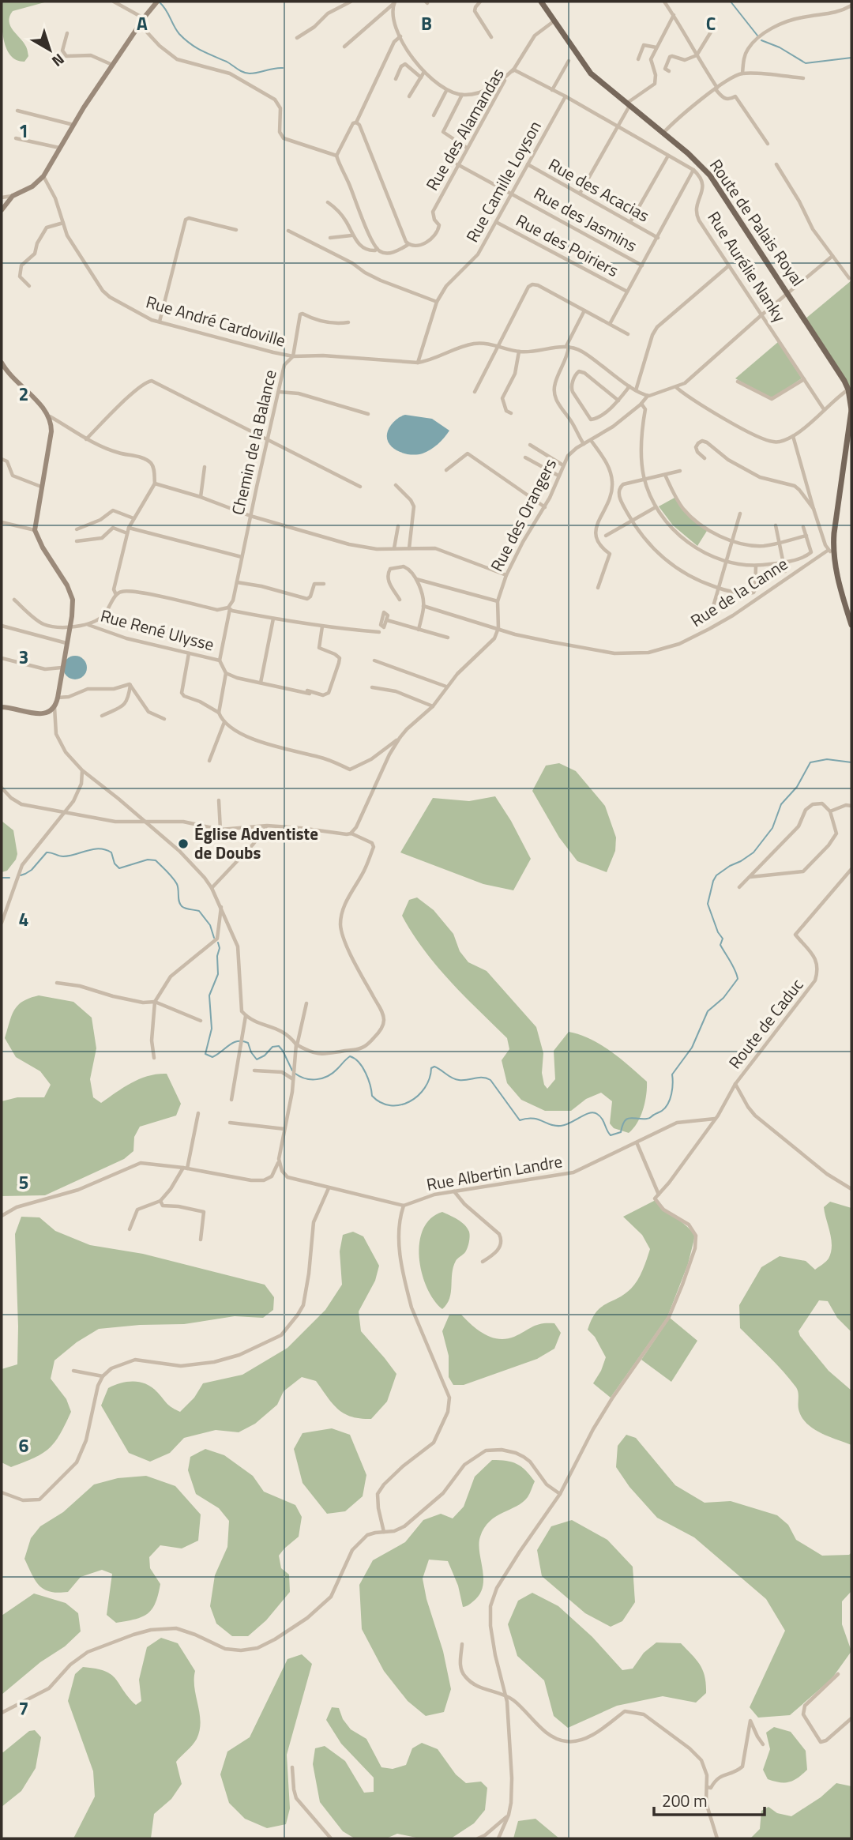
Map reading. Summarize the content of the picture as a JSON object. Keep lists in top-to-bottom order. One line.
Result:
{"streets":{"main road":["Route de Palais Royal"],"street":["Rue des Alamandas","Rue Camille Loyson","Rue des Acacias","Rue des Jasmins","Rue des Poiriers","Rue Aurélie Nanky","Rue André Cardoville","Chemin de la Balance","Rue des Orangers","Rue de la Canne","Rue René Ulysse","Route de Caduc","Rue Albertin Landre"]},"crossings":[["Rue des Alamandas","Rue des Jasmins"],["Rue des Alamandas","Route de Palais Royal"],["Rue Camille Loyson","Rue des Acacias"],["Rue Camille Loyson","Rue des Jasmins"],["Rue Camille Loyson","Rue des Poiriers"],["Rue Camille Loyson","Chemin de la Balance"],["Route de Palais Royal","Rue de la Canne"],["Rue André Cardoville","Chemin de la Balance"],["Chemin de la Balance","Rue René Ulysse"],["Rue des Orangers","Rue de la Canne"],["Route de Caduc","Rue Albertin Landre"]],"places":["Église Adventiste de Doubs"],"scale_bar":"200 m","north":"bottom right","grid":{"columns":["A","B","C"],"rows":["1","2","3","4","5","6","7"]}}
